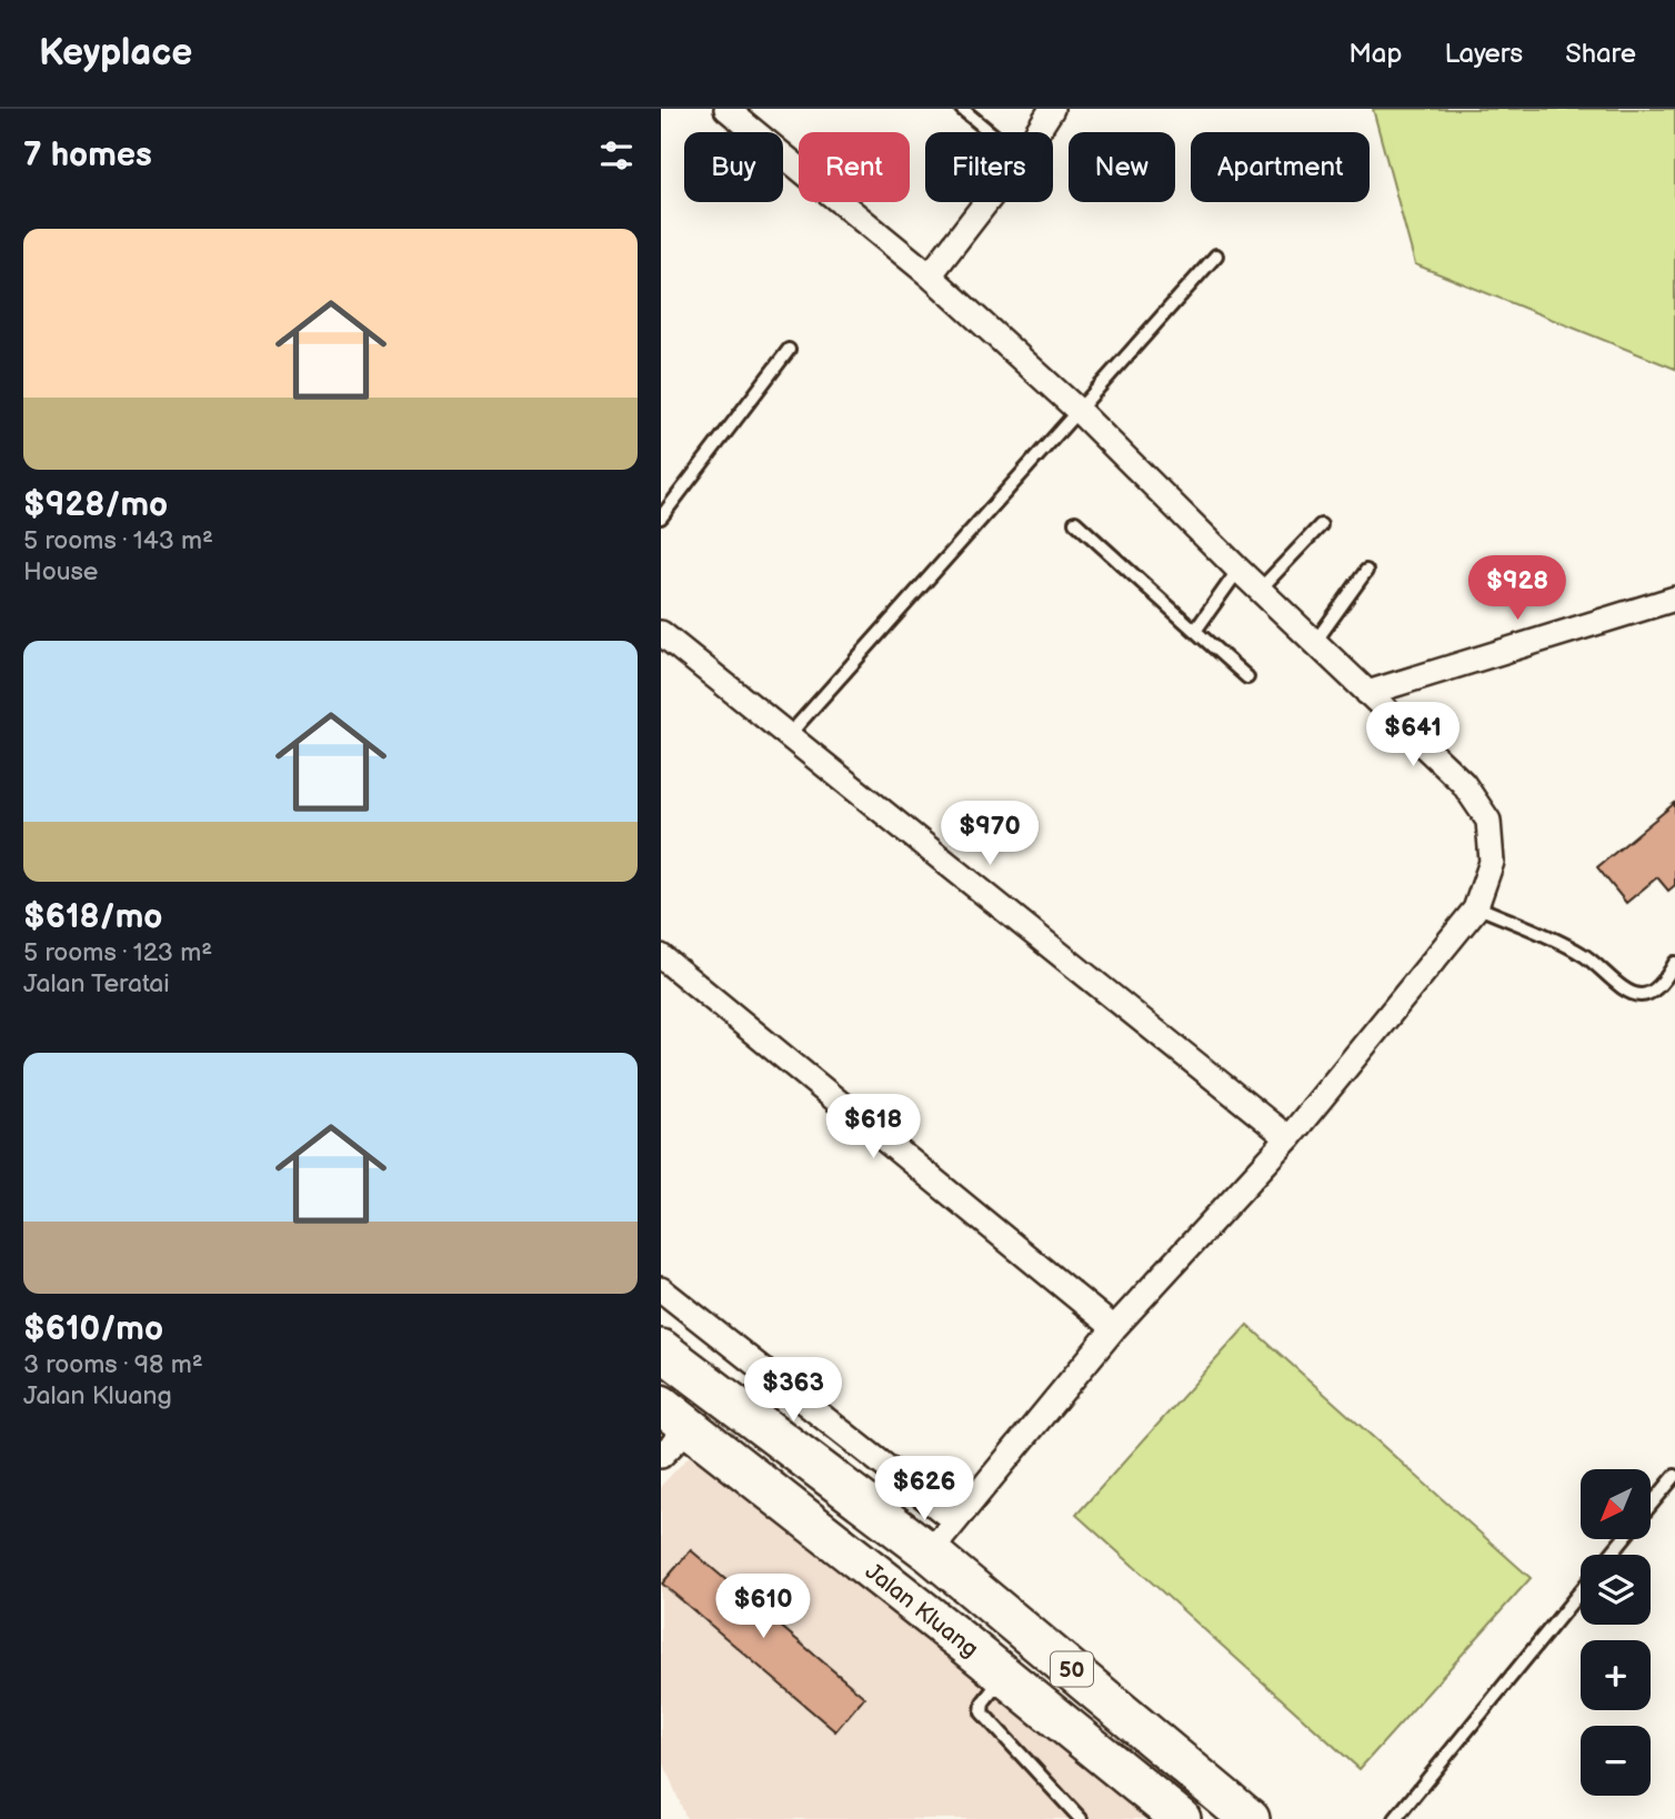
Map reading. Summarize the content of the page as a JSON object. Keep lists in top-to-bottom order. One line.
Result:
{"streets":{"highway":["Jalan Kluang","50"]},"north":"bottom left","page":{"header":"Keyplace","nav":["Map","Layers","Share"],"heading":"7 homes","chip":["Buy","Rent","Filters","New","Apartment"],"list":[{"name":"$928/mo","note":"5 rooms · 143 m² · House"},{"name":"$618/mo","note":"5 rooms · 123 m² · Jalan Teratai"},{"name":"$610/mo","note":"3 rooms · 98 m² · Jalan Kluang"}],"price":["$928","$641","$970","$618","$363","$626","$610"],"map_buttons":["+","−"]}}
